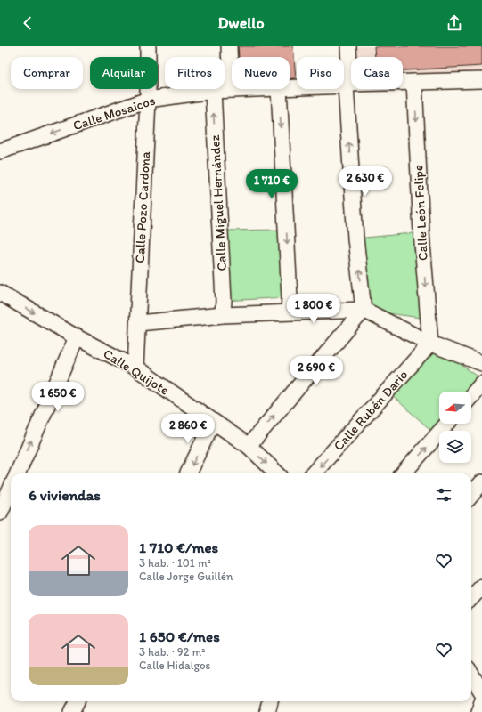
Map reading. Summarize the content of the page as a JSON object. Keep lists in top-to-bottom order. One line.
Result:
{"streets":{"street":["Calle Mosaicos","Calle Miguel Hernández","Calle Pozo Cardona","Calle León Felipe","Calle Quijote","Calle Rubén Darío"]},"crossings":[["Calle Mosaicos","Calle Miguel Hernández"],["Calle Mosaicos","Calle Pozo Cardona"],["Calle Mosaicos","Calle León Felipe"],["Calle Pozo Cardona","Calle Quijote"],["Calle León Felipe","Calle Rubén Darío"]],"one_way":["Calle Quijote"],"north":"left","page":{"header":"Dwello","chip":["Comprar","Alquilar","Filtros","Nuevo","Piso","Casa"],"price":["2 630 €","1 710 €","1 800 €","2 690 €","1 650 €","2 860 €"],"heading":"6 viviendas","list":[{"name":"1 710 €/mes","note":"3 hab. · 101 m² · Calle Jorge Guillén"},{"name":"1 650 €/mes","note":"3 hab. · 92 m² · Calle Hidalgos"}]}}
